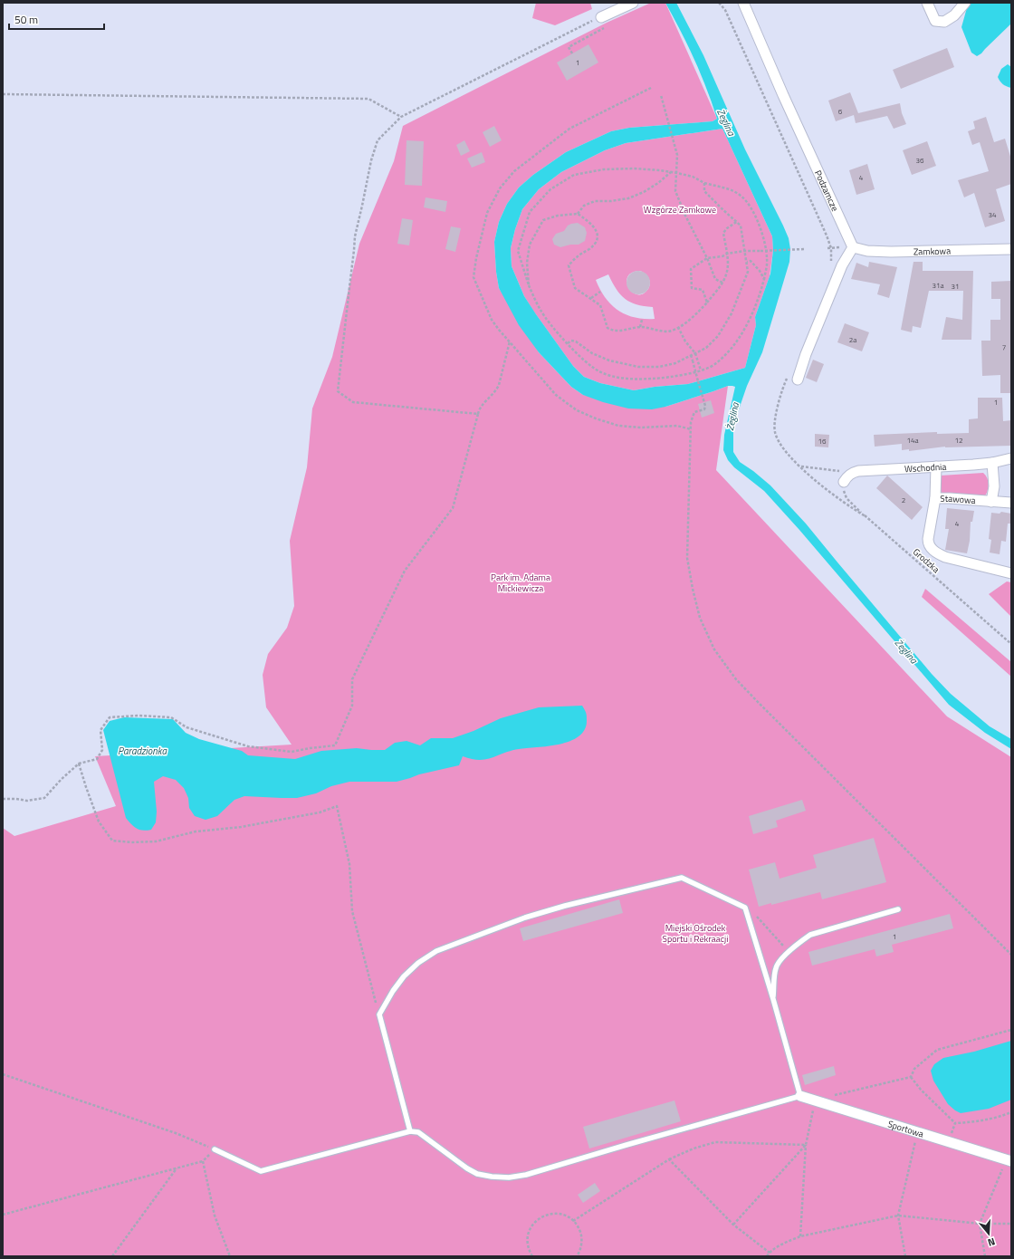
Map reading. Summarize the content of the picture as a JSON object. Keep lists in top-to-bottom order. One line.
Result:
{"streets":{"street":["Podzamcze","Zamkowa","Wschodnia","Stawowa","Sportowa"],"path":["Grodzka"]},"crossings":[["Podzamcze","Zamkowa"],["Wschodnia","Stawowa"]],"water":["Żeglina","Paradzionka"],"parks":["Wzgórze Zamkowe","Park im. Adama Mickiewicza","Miejski Ośrodek Sportu i Rekraacji"],"house_numbers":["1","6","36","4","34","31a","31","2a","7","1","14a","12","16","2","4","1"],"scale_bar":"50 m","north":"bottom"}
